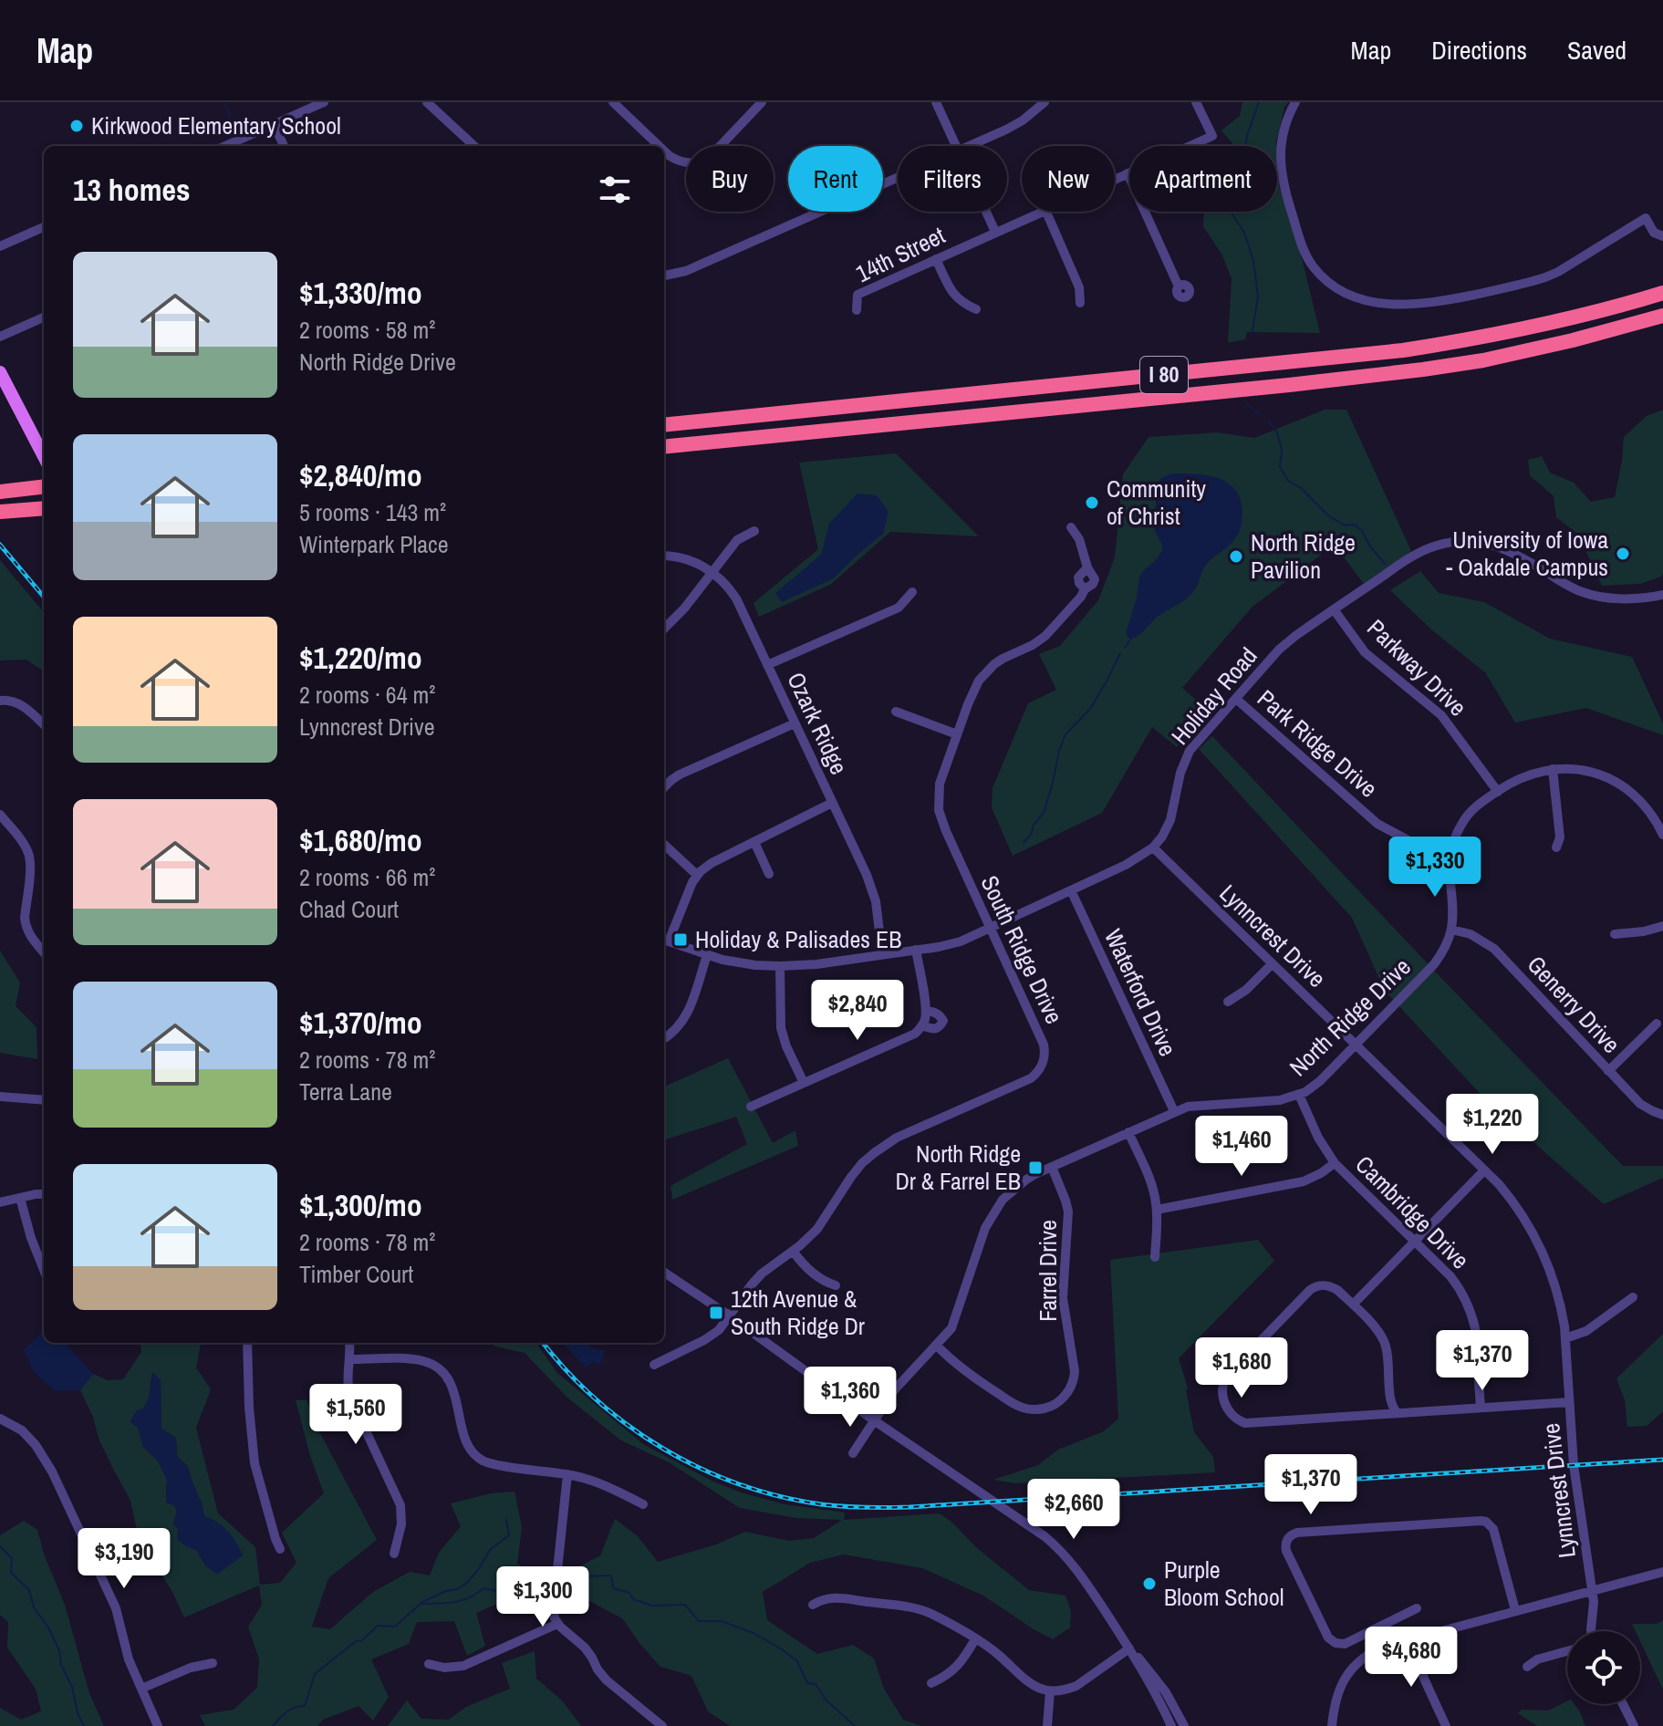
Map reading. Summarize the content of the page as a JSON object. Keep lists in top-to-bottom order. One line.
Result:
{"streets":{"highway":["I 80"],"street":["14th Street","Parkway Drive","Holiday Road","Ozark Ridge","Park Ridge Drive","Lynncrest Drive","South Ridge Drive","Waterford Drive","Generry Drive","North Ridge Drive","Cambridge Drive","Farrel Drive"]},"crossings":[["Parkway Drive","Holiday Road"],["Parkway Drive","North Ridge Drive"],["Holiday Road","Ozark Ridge"],["Holiday Road","Park Ridge Drive"],["Holiday Road","Lynncrest Drive"],["Holiday Road","South Ridge Drive"],["Holiday Road","Waterford Drive"],["Park Ridge Drive","North Ridge Drive"],["Lynncrest Drive","North Ridge Drive"],["Waterford Drive","North Ridge Drive"],["Generry Drive","North Ridge Drive"],["North Ridge Drive","Cambridge Drive"],["North Ridge Drive","Farrel Drive"]],"places":{"other":["Kirkwood Elementary School","Community of Christ","University of Iowa - Oakdale Campus","North Ridge Pavilion","Purple Bloom School"],"transit":["Holiday & Palisades EB","North Ridge Dr & Farrel EB","12th Avenue & South Ridge Dr"]},"page":{"header":"Map","nav":["Map","Directions","Saved"],"chip":["Buy","Rent","Filters","New","Apartment"],"heading":"13 homes","list":[{"name":"$1,330/mo","note":"2 rooms · 58 m² · North Ridge Drive"},{"name":"$2,840/mo","note":"5 rooms · 143 m² · Winterpark Place"},{"name":"$1,220/mo","note":"2 rooms · 64 m² · Lynncrest Drive"},{"name":"$1,680/mo","note":"2 rooms · 66 m² · Chad Court"},{"name":"$1,370/mo","note":"2 rooms · 78 m² · Terra Lane"},{"name":"$1,300/mo","note":"2 rooms · 78 m² · Timber Court"}],"price":["$1,330","$2,840","$1,220","$1,460","$1,370","$1,680","$1,360","$1,560","$1,370","$2,660","$3,190","$1,300","$4,680"]}}
